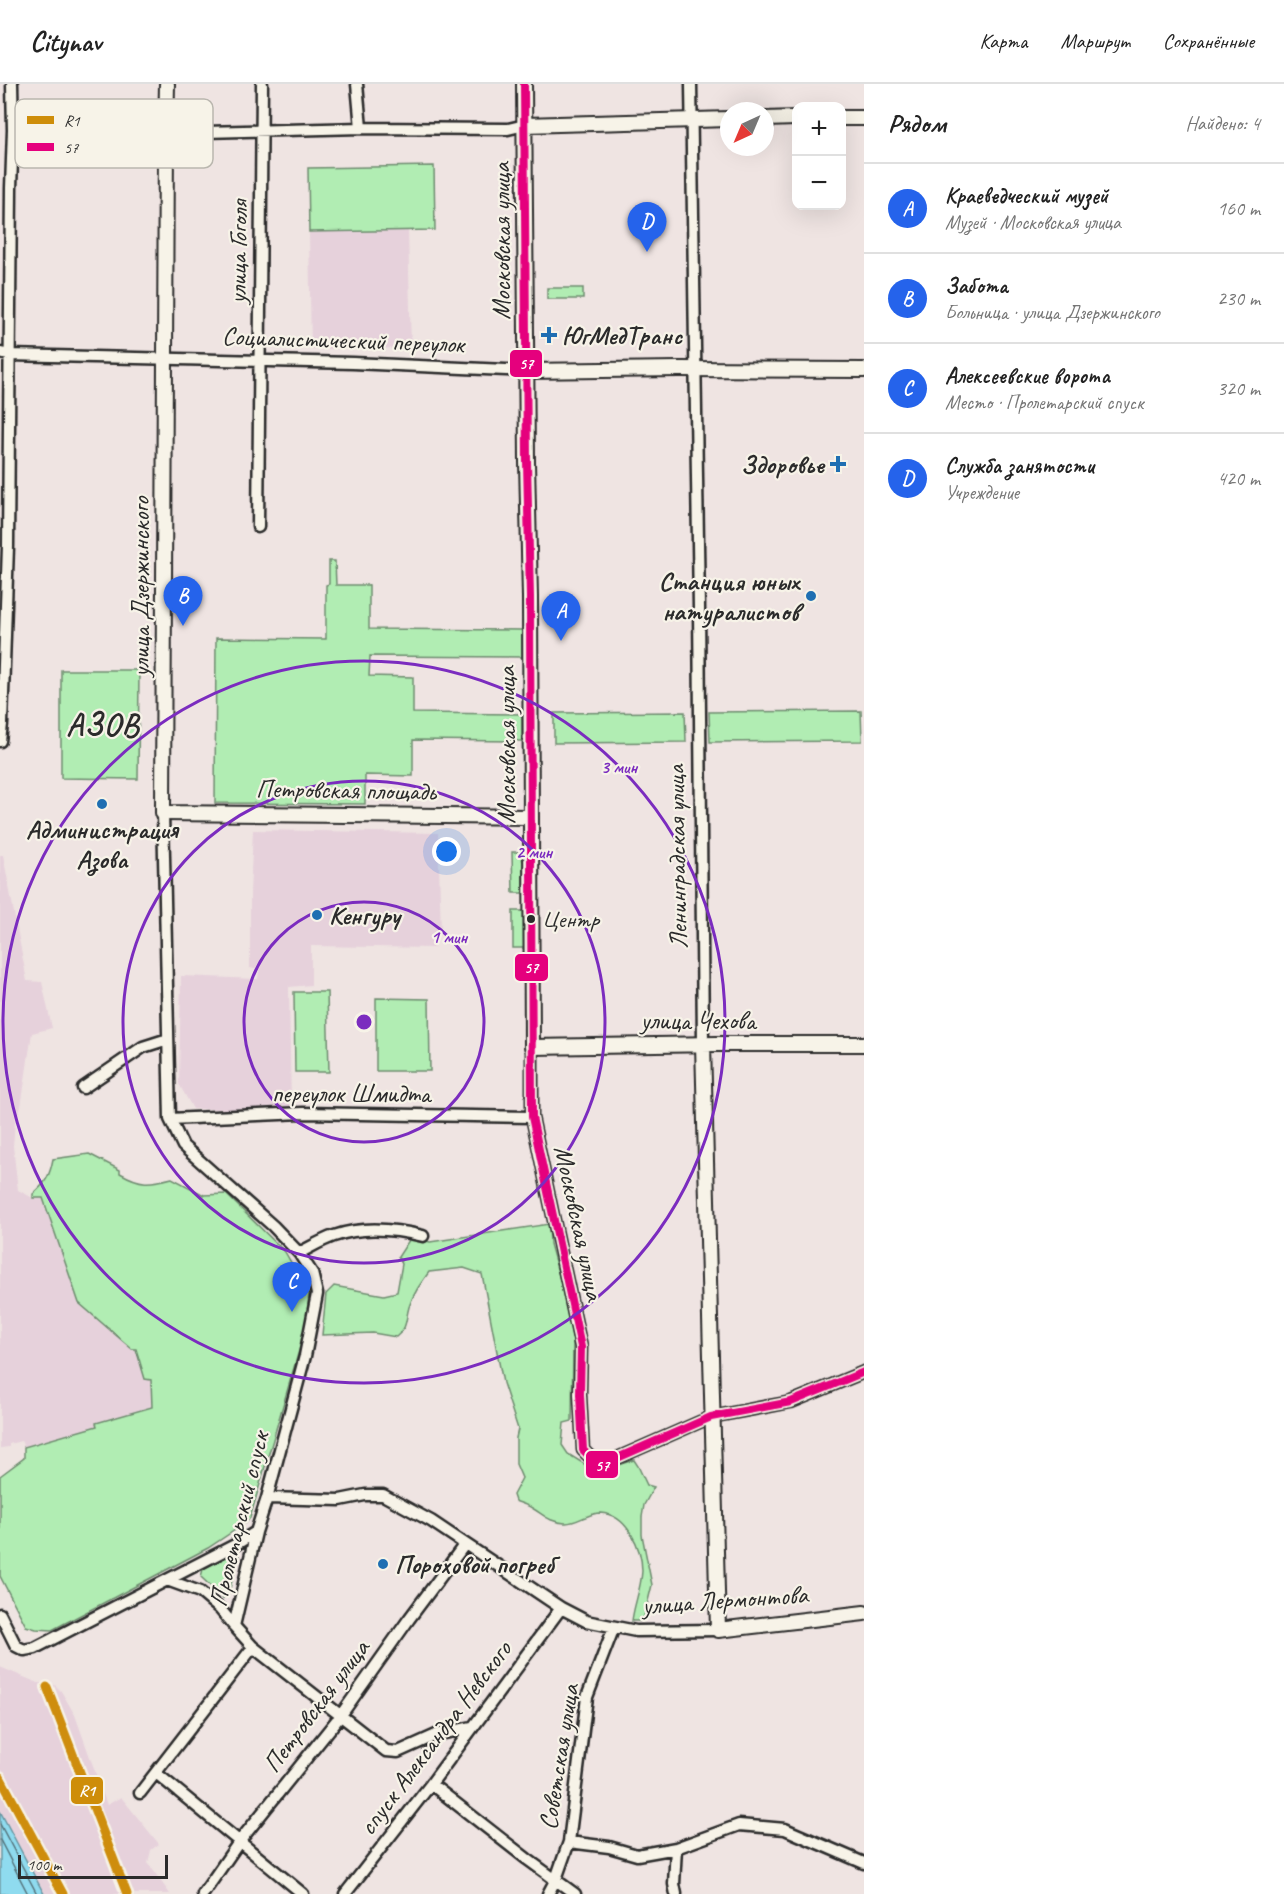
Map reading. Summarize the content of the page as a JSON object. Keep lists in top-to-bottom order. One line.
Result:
{"streets":{"street":["Московская улица","улица Гоголя","Социалистический переулок","улица Дзержинского","Петровская площадь","Ленинградская улица","улица Чехова","переулок Шмидта","Пролетарский спуск","улица Лермонтова","Петровская улица","спуск Александра Невского","Советская улица"]},"crossings":[["Московская улица","Социалистический переулок"],["Московская улица","Петровская площадь"],["Московская улица","Ленинградская улица"],["Московская улица","улица Чехова"],["Московская улица","переулок Шмидта"],["улица Гоголя","Социалистический переулок"],["Социалистический переулок","улица Дзержинского"],["Социалистический переулок","Ленинградская улица"],["улица Дзержинского","Петровская площадь"],["улица Дзержинского","переулок Шмидта"],["улица Дзержинского","Пролетарский спуск"],["Ленинградская улица","улица Чехова"],["Ленинградская улица","улица Лермонтова"],["Пролетарский спуск","улица Лермонтова"],["Пролетарский спуск","Петровская улица"],["Пролетарский спуск","спуск Александра Невского"],["улица Лермонтова","Петровская улица"],["улица Лермонтова","спуск Александра Невского"],["улица Лермонтова","Советская улица"]],"districts":["АЗОВ"],"places":{"health":["ЮгМедТранс","Здоровье"],"other":["Станция юных натуралистов","Администрация Азова","Кенгуру","Центр","Пороховой погреб"]},"lines":["transit line 57","transit line R1"],"legend":["R1","57"],"scale_bar":"100 m","north":"bottom left","page":{"header":"Citynav","nav":["Карта","Маршрут","Сохранённые"],"heading":["Рядом","Найдено: 4"],"map_buttons":["+","−"],"list":[{"mark":"A","name":"Краеведческий музей","note":"Музей · Московская улица","value":"160 m"},{"mark":"B","name":"Забота","note":"Больница · улица Дзержинского","value":"230 m"},{"mark":"C","name":"Алексеевские ворота","note":"Место · Пролетарский спуск","value":"320 m"},{"mark":"D","name":"Служба занятости","note":"Учреждение","value":"420 m"}],"pins":["D","B","A","C"],"scale":"100 m"},"rings":["3 мин","2 мин","1 мин"]}
